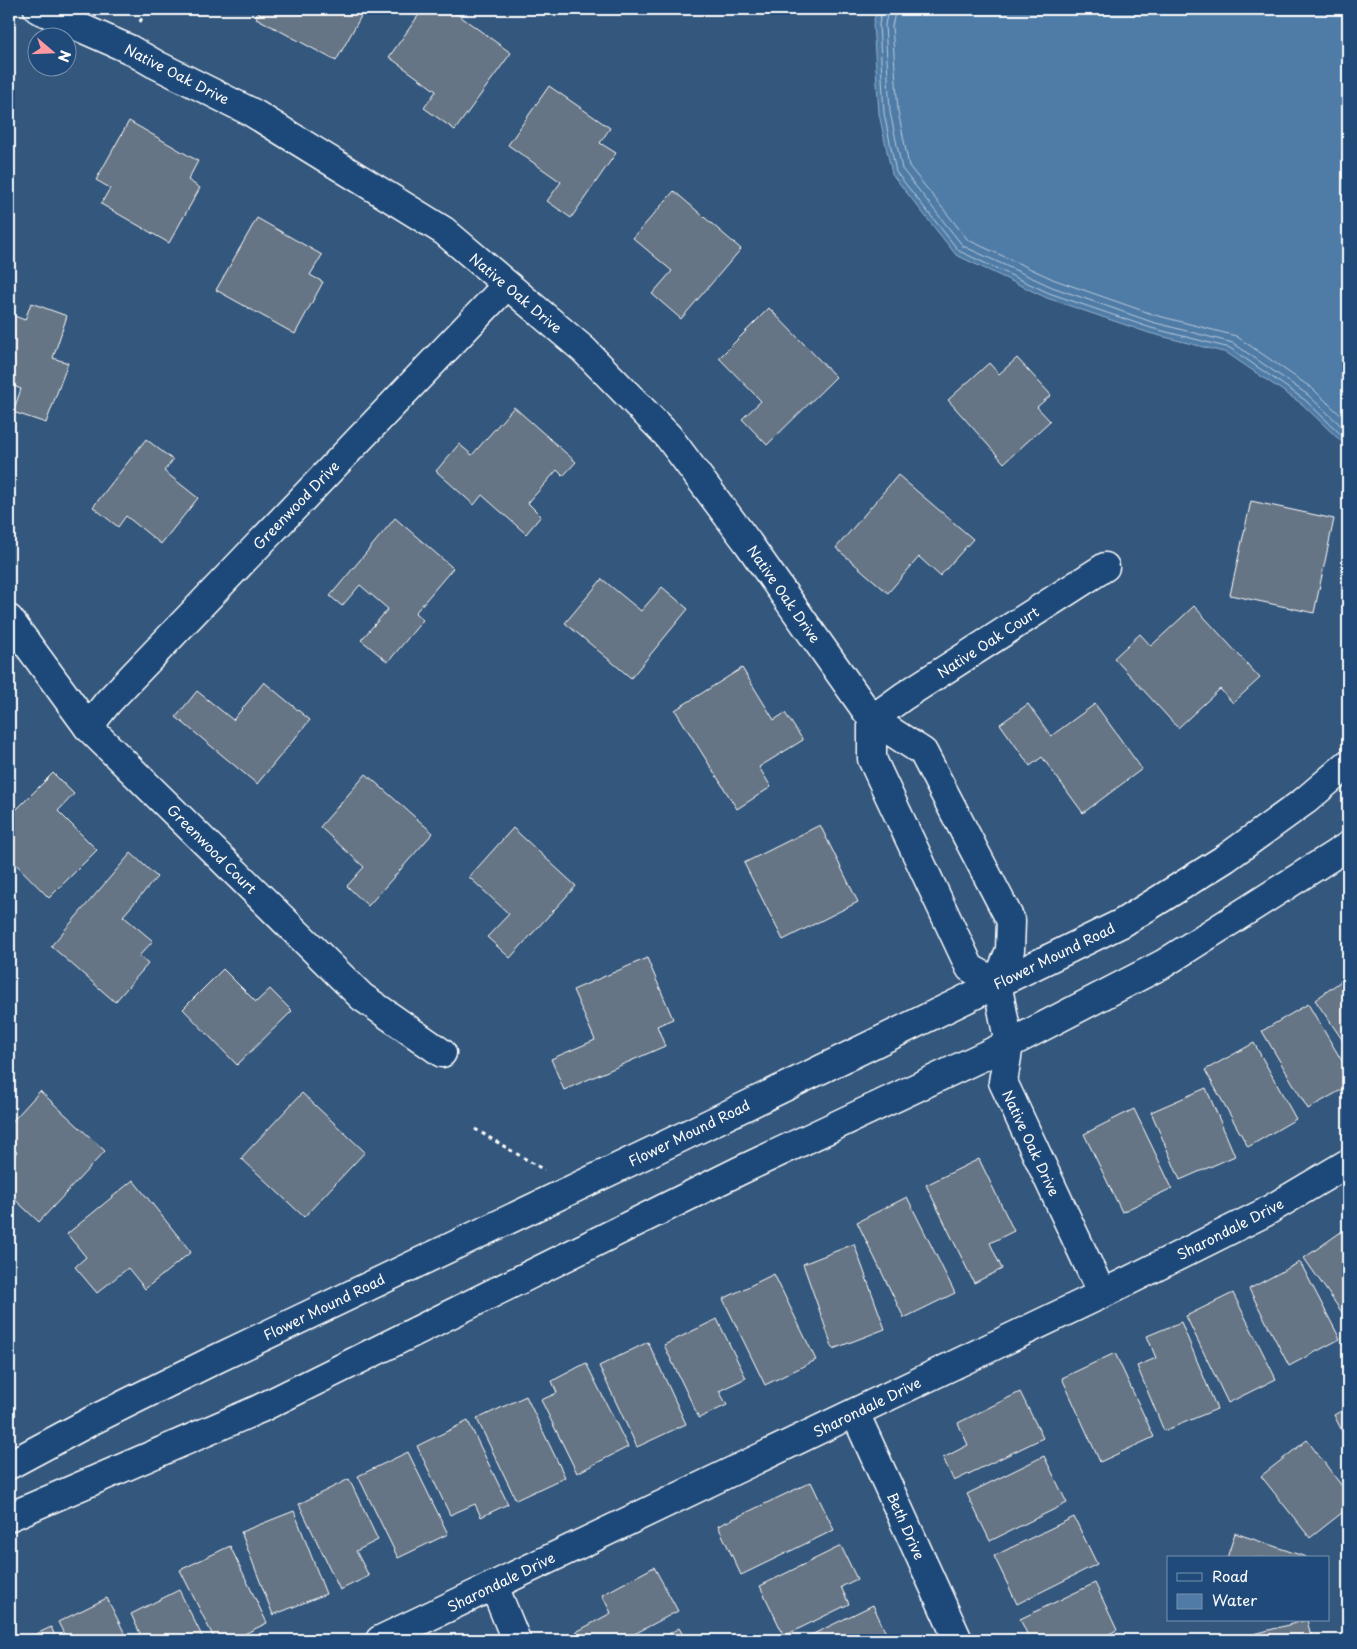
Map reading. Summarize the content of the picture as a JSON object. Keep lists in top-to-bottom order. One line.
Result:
{"streets":{"street":["Native Oak Drive","Greenwood Drive","Native Oak Court","Greenwood Court","Flower Mound Road","Sharondale Drive","Beth Drive"]},"crossings":[["Native Oak Drive","Greenwood Drive"],["Native Oak Drive","Native Oak Court"],["Native Oak Drive","Flower Mound Road"],["Native Oak Drive","Sharondale Drive"],["Greenwood Drive","Greenwood Court"],["Sharondale Drive","Beth Drive"]],"legend":["Road","Water"],"north":"right"}
